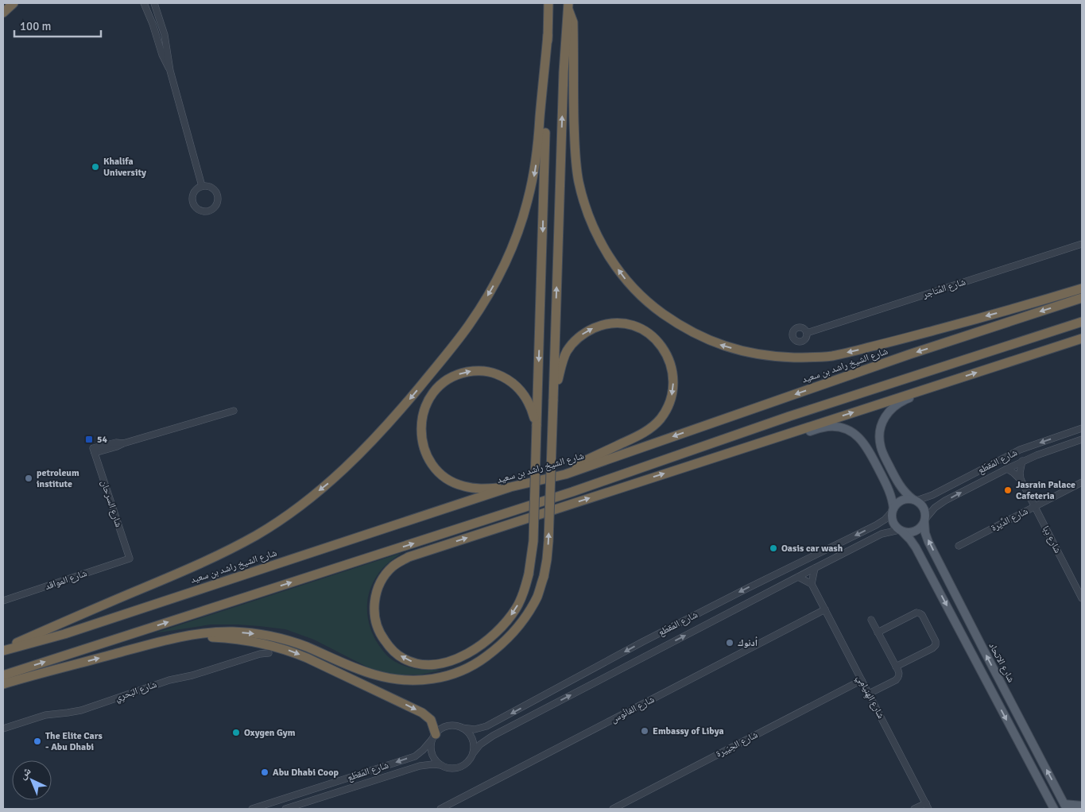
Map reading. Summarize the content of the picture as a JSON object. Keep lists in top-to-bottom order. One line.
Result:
{"streets":{"highway":["شارع الشيخ راشد بن سعيد"],"main road":["شارع الاتحاد"],"street":["شارع المُتاجر","شارع المَقطَع","شارع السرحان","شارع الدِّيرة","شارع دِبا","شارع المواقد","شارع البَحرِي","شارع الهِنيامِي","شارع الفانُوس","شارع الحِيَيرة"]},"crossings":[["شارع المَقطَع","شارع دِبا"],["شارع المَقطَع","شارع الاتحاد"],["شارع السرحان","شارع المواقد"],["شارع الدِّيرة","شارع دِبا"],["شارع الهِنيامِي","شارع الفانُوس"],["شارع الهِنيامِي","شارع الحِيَيرة"]],"places":{"other":["Khalifa University","petroleum institute","Jasrain Palace Cafeteria","Oasis car wash","أدنوك","Embassy of Libya","Oxygen Gym","The Elite Cars - Abu Dhabi","Abu Dhabi Coop"],"transit":["54"]},"scale_bar":"100 m","north":"top left"}
